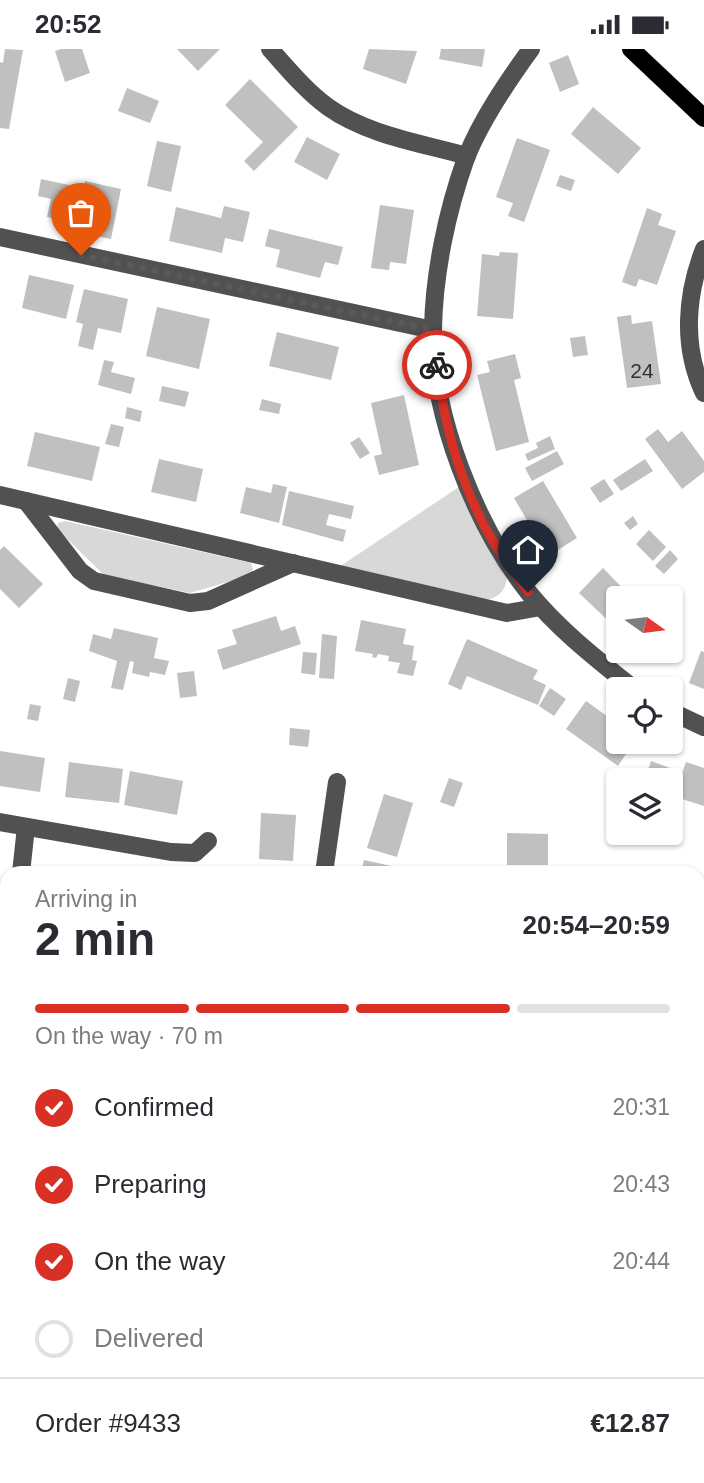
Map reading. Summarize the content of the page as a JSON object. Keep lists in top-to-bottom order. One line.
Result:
{"house_numbers":["24"],"north":"right","page":{"status":"20:52","heading":["2 min","Arriving in","20:54–20:59"],"panel":["Order #9433","€12.87"],"bar":"On the way · 70 m","list":[["Confirmed","20:31"],["Preparing","20:43"],["On the way","20:44"],"Delivered"]}}
